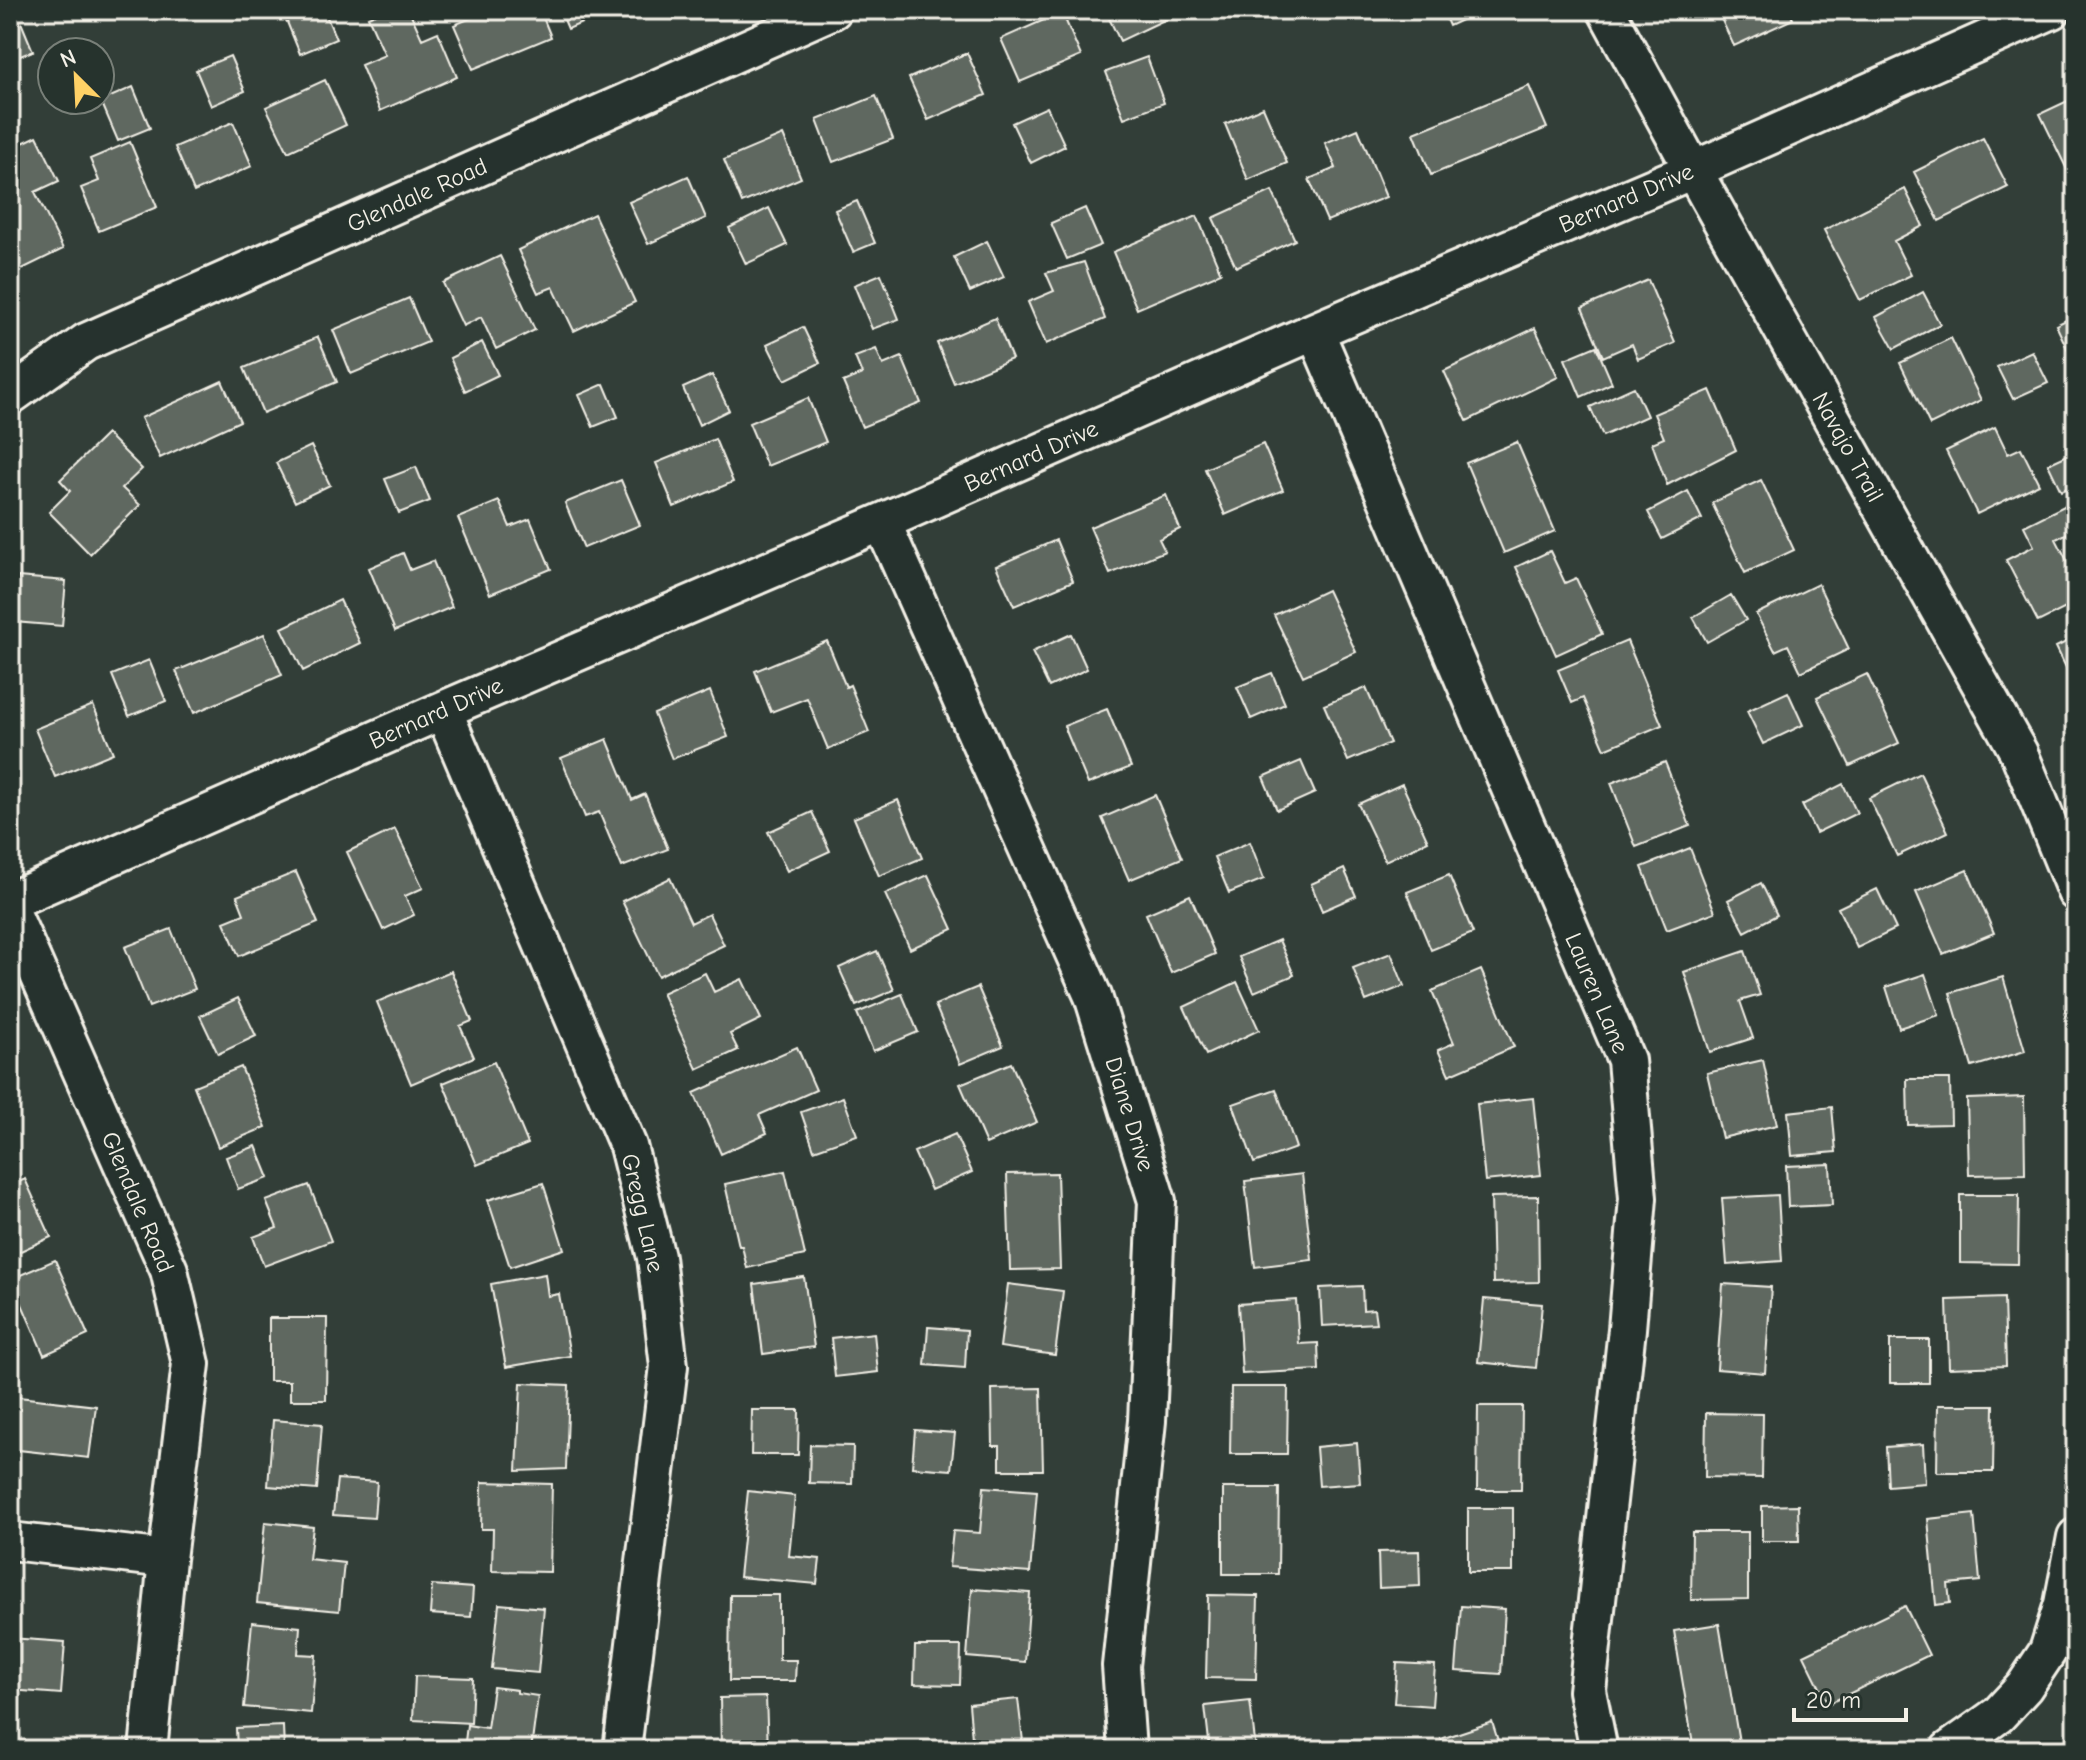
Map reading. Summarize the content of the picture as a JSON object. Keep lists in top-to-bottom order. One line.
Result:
{"streets":{"street":["Glendale Road","Bernard Drive","Navajo Trail","Lauren Lane","Diane Drive","Gregg Lane"]},"crossings":[["Bernard Drive","Navajo Trail"],["Bernard Drive","Lauren Lane"],["Bernard Drive","Diane Drive"],["Bernard Drive","Gregg Lane"]],"scale_bar":"20 m","north":"top left"}
